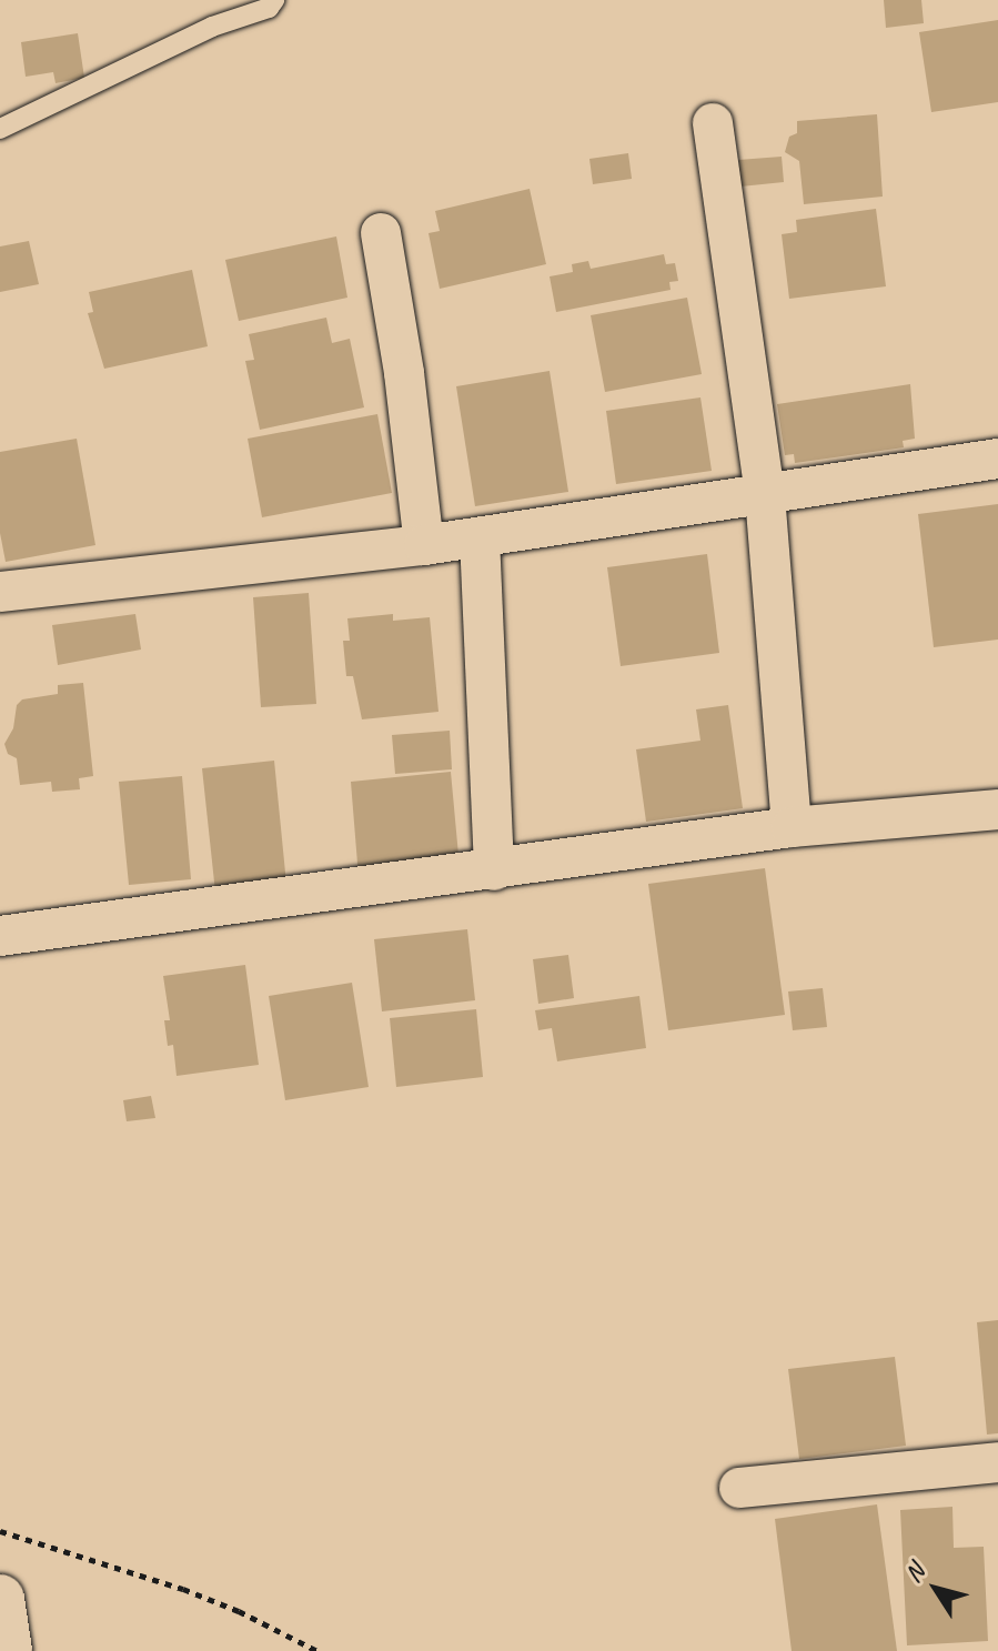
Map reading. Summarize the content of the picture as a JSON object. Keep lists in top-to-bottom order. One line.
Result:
{"north":"top left"}
